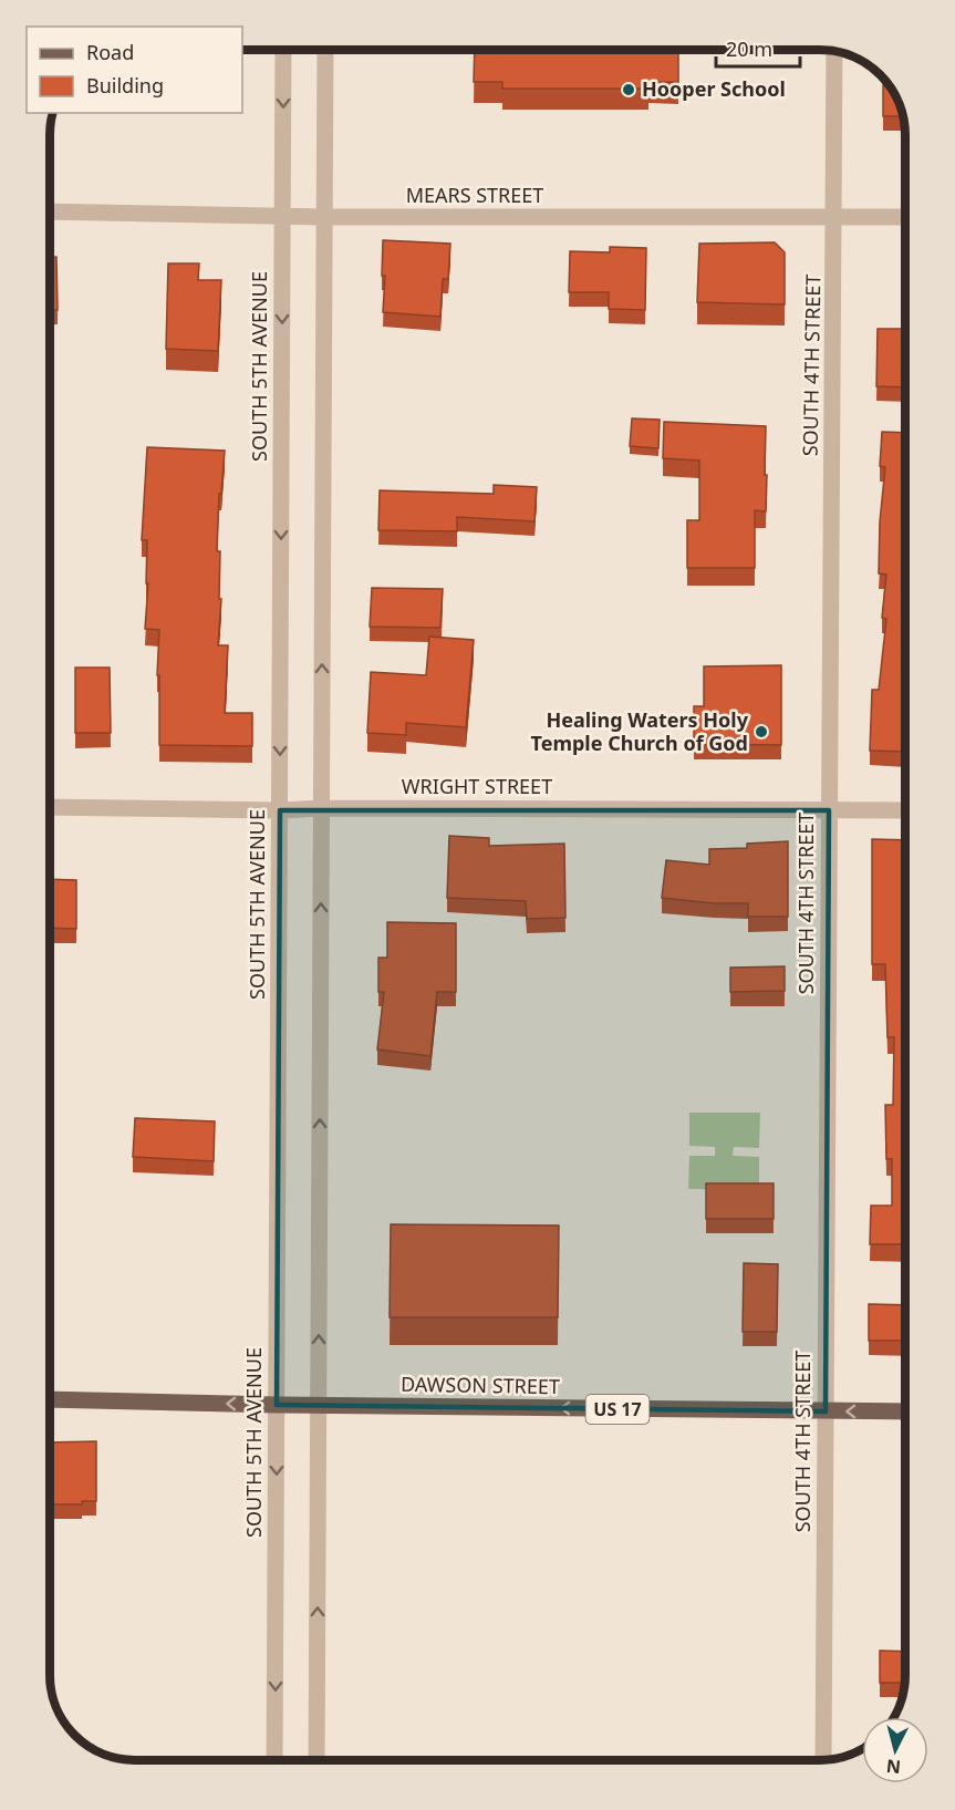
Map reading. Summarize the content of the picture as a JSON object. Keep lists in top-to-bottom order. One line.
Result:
{"streets":{"main road":["DAWSON STREET","US 17"],"street":["MEARS STREET","SOUTH 4TH STREET","SOUTH 5TH AVENUE","WRIGHT STREET"]},"crossings":[["MEARS STREET","SOUTH 4TH STREET"],["MEARS STREET","SOUTH 5TH AVENUE"],["SOUTH 4TH STREET","WRIGHT STREET"],["SOUTH 4TH STREET","DAWSON STREET"],["SOUTH 5TH AVENUE","WRIGHT STREET"],["SOUTH 5TH AVENUE","DAWSON STREET"]],"one_way":["DAWSON STREET"],"places":["Hooper School","Healing Waters Holy Temple Church of God"],"legend":["Road","Building"],"scale_bar":"20 m","north":"bottom"}
